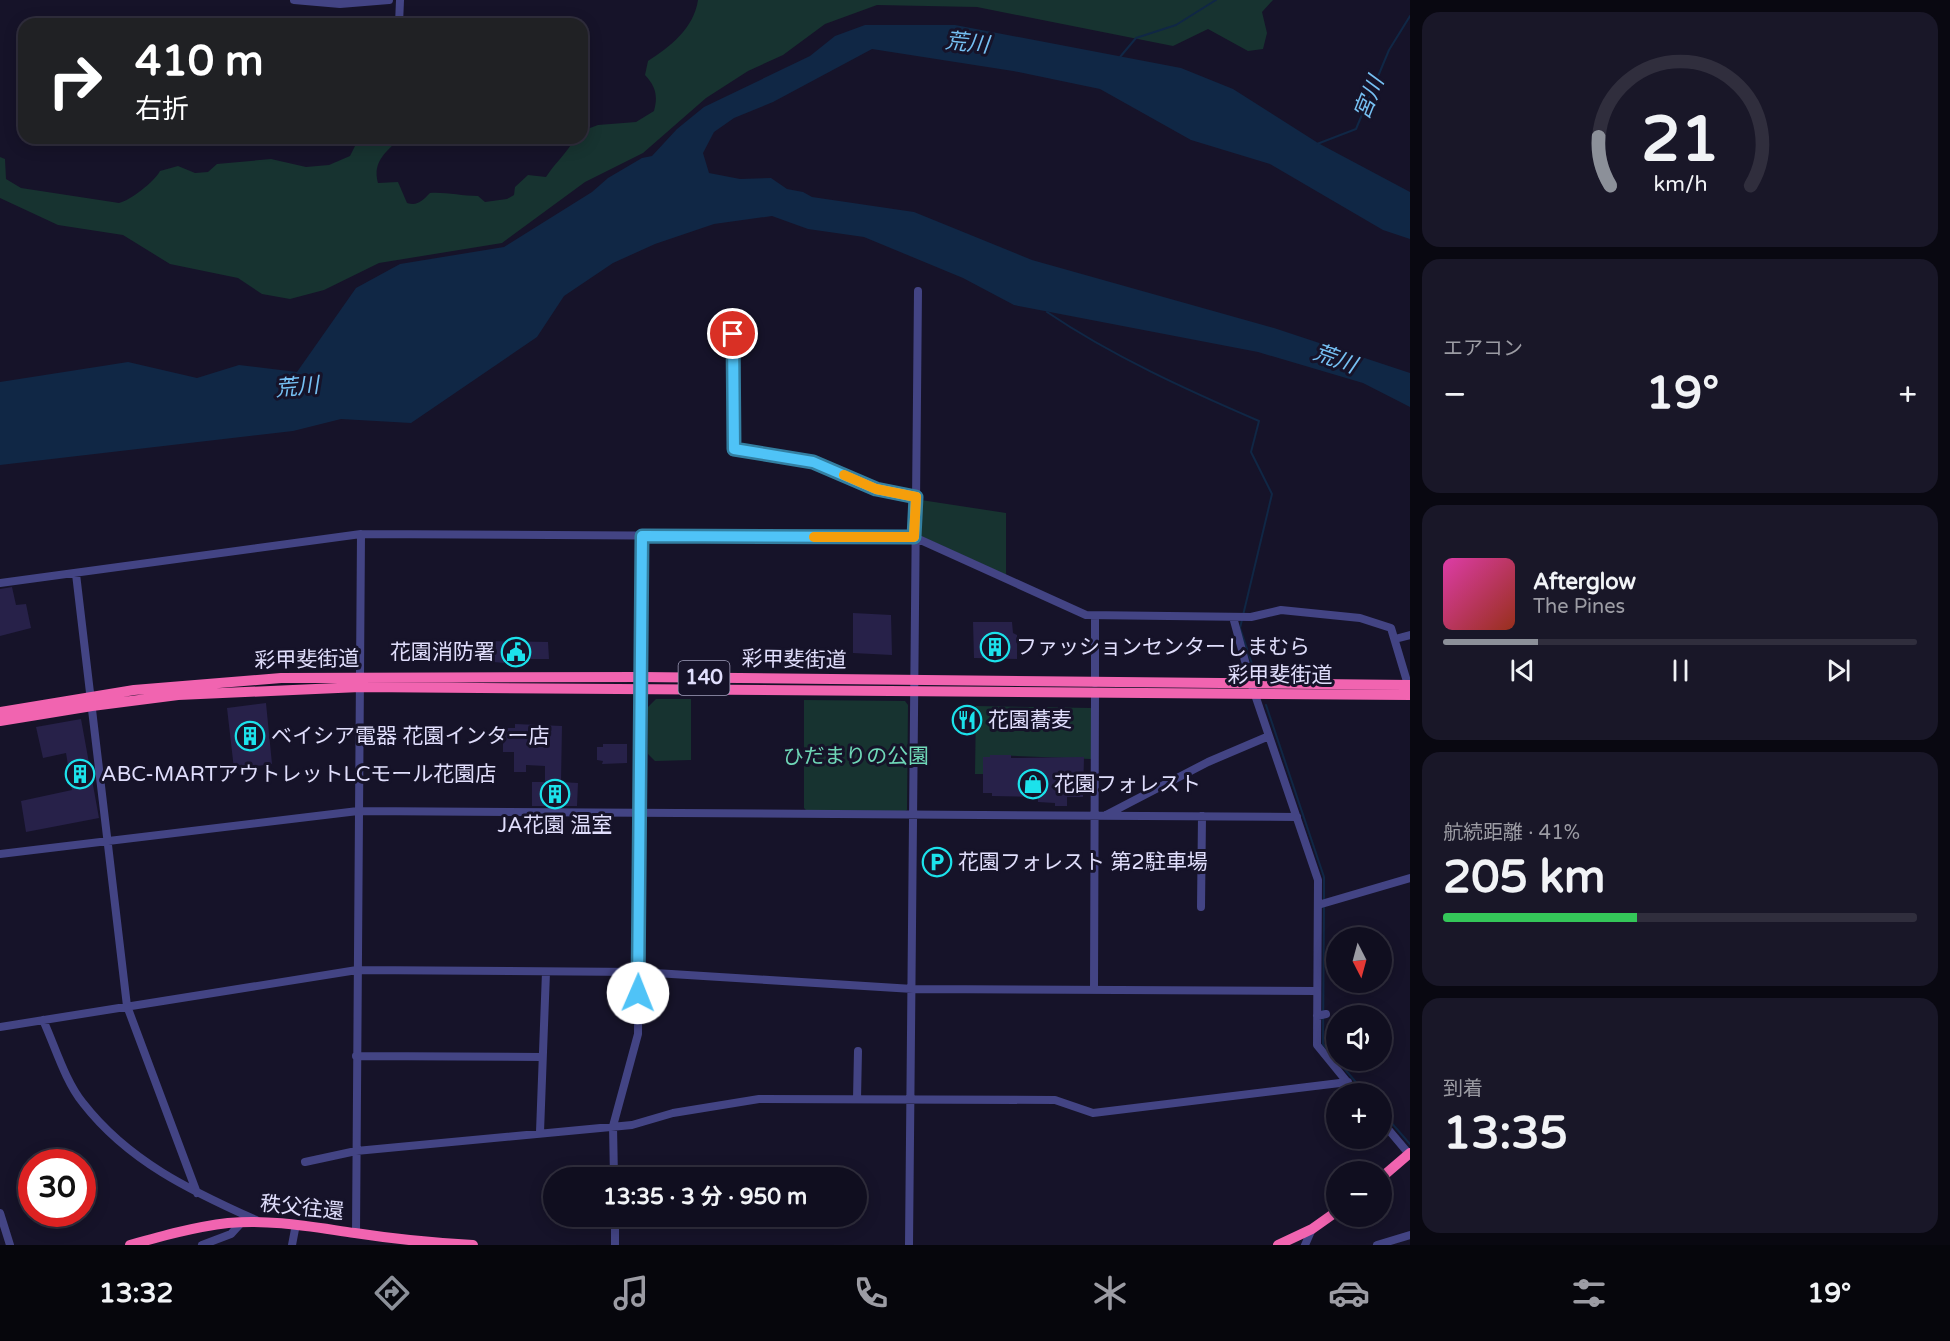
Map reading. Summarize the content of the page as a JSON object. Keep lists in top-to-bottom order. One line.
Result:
{"streets":{"highway":["彩甲斐街道","140","秩父往還"]},"water":["荒川","宮川"],"parks":["ひだまりの公園"],"places":{"building":["ファッションセンターしまむら","ベイシア電器 花園インター店","ABC-MARTアウトレットLCモール花園店","JA花園 温室"],"public building":["花園消防署"],"restaurant":["花園蕎麦"],"shop":["花園フォレスト"],"parking":["花園フォレスト 第2駐車場"]},"north":"bottom","page":{"turn":["410 m","右折"],"tile":["エアコン",["航続距離 · 41%","205 km"],["到着","13:35"]],"heat":["−","19°","+"],"song":["Afterglow","The Pines"],"map_buttons":["+","−"],"limit":"30","trip":"13:35 · 3 分 · 950 m","tabs":["13:32","19°"],"gauge":["21","km/h"]}}
